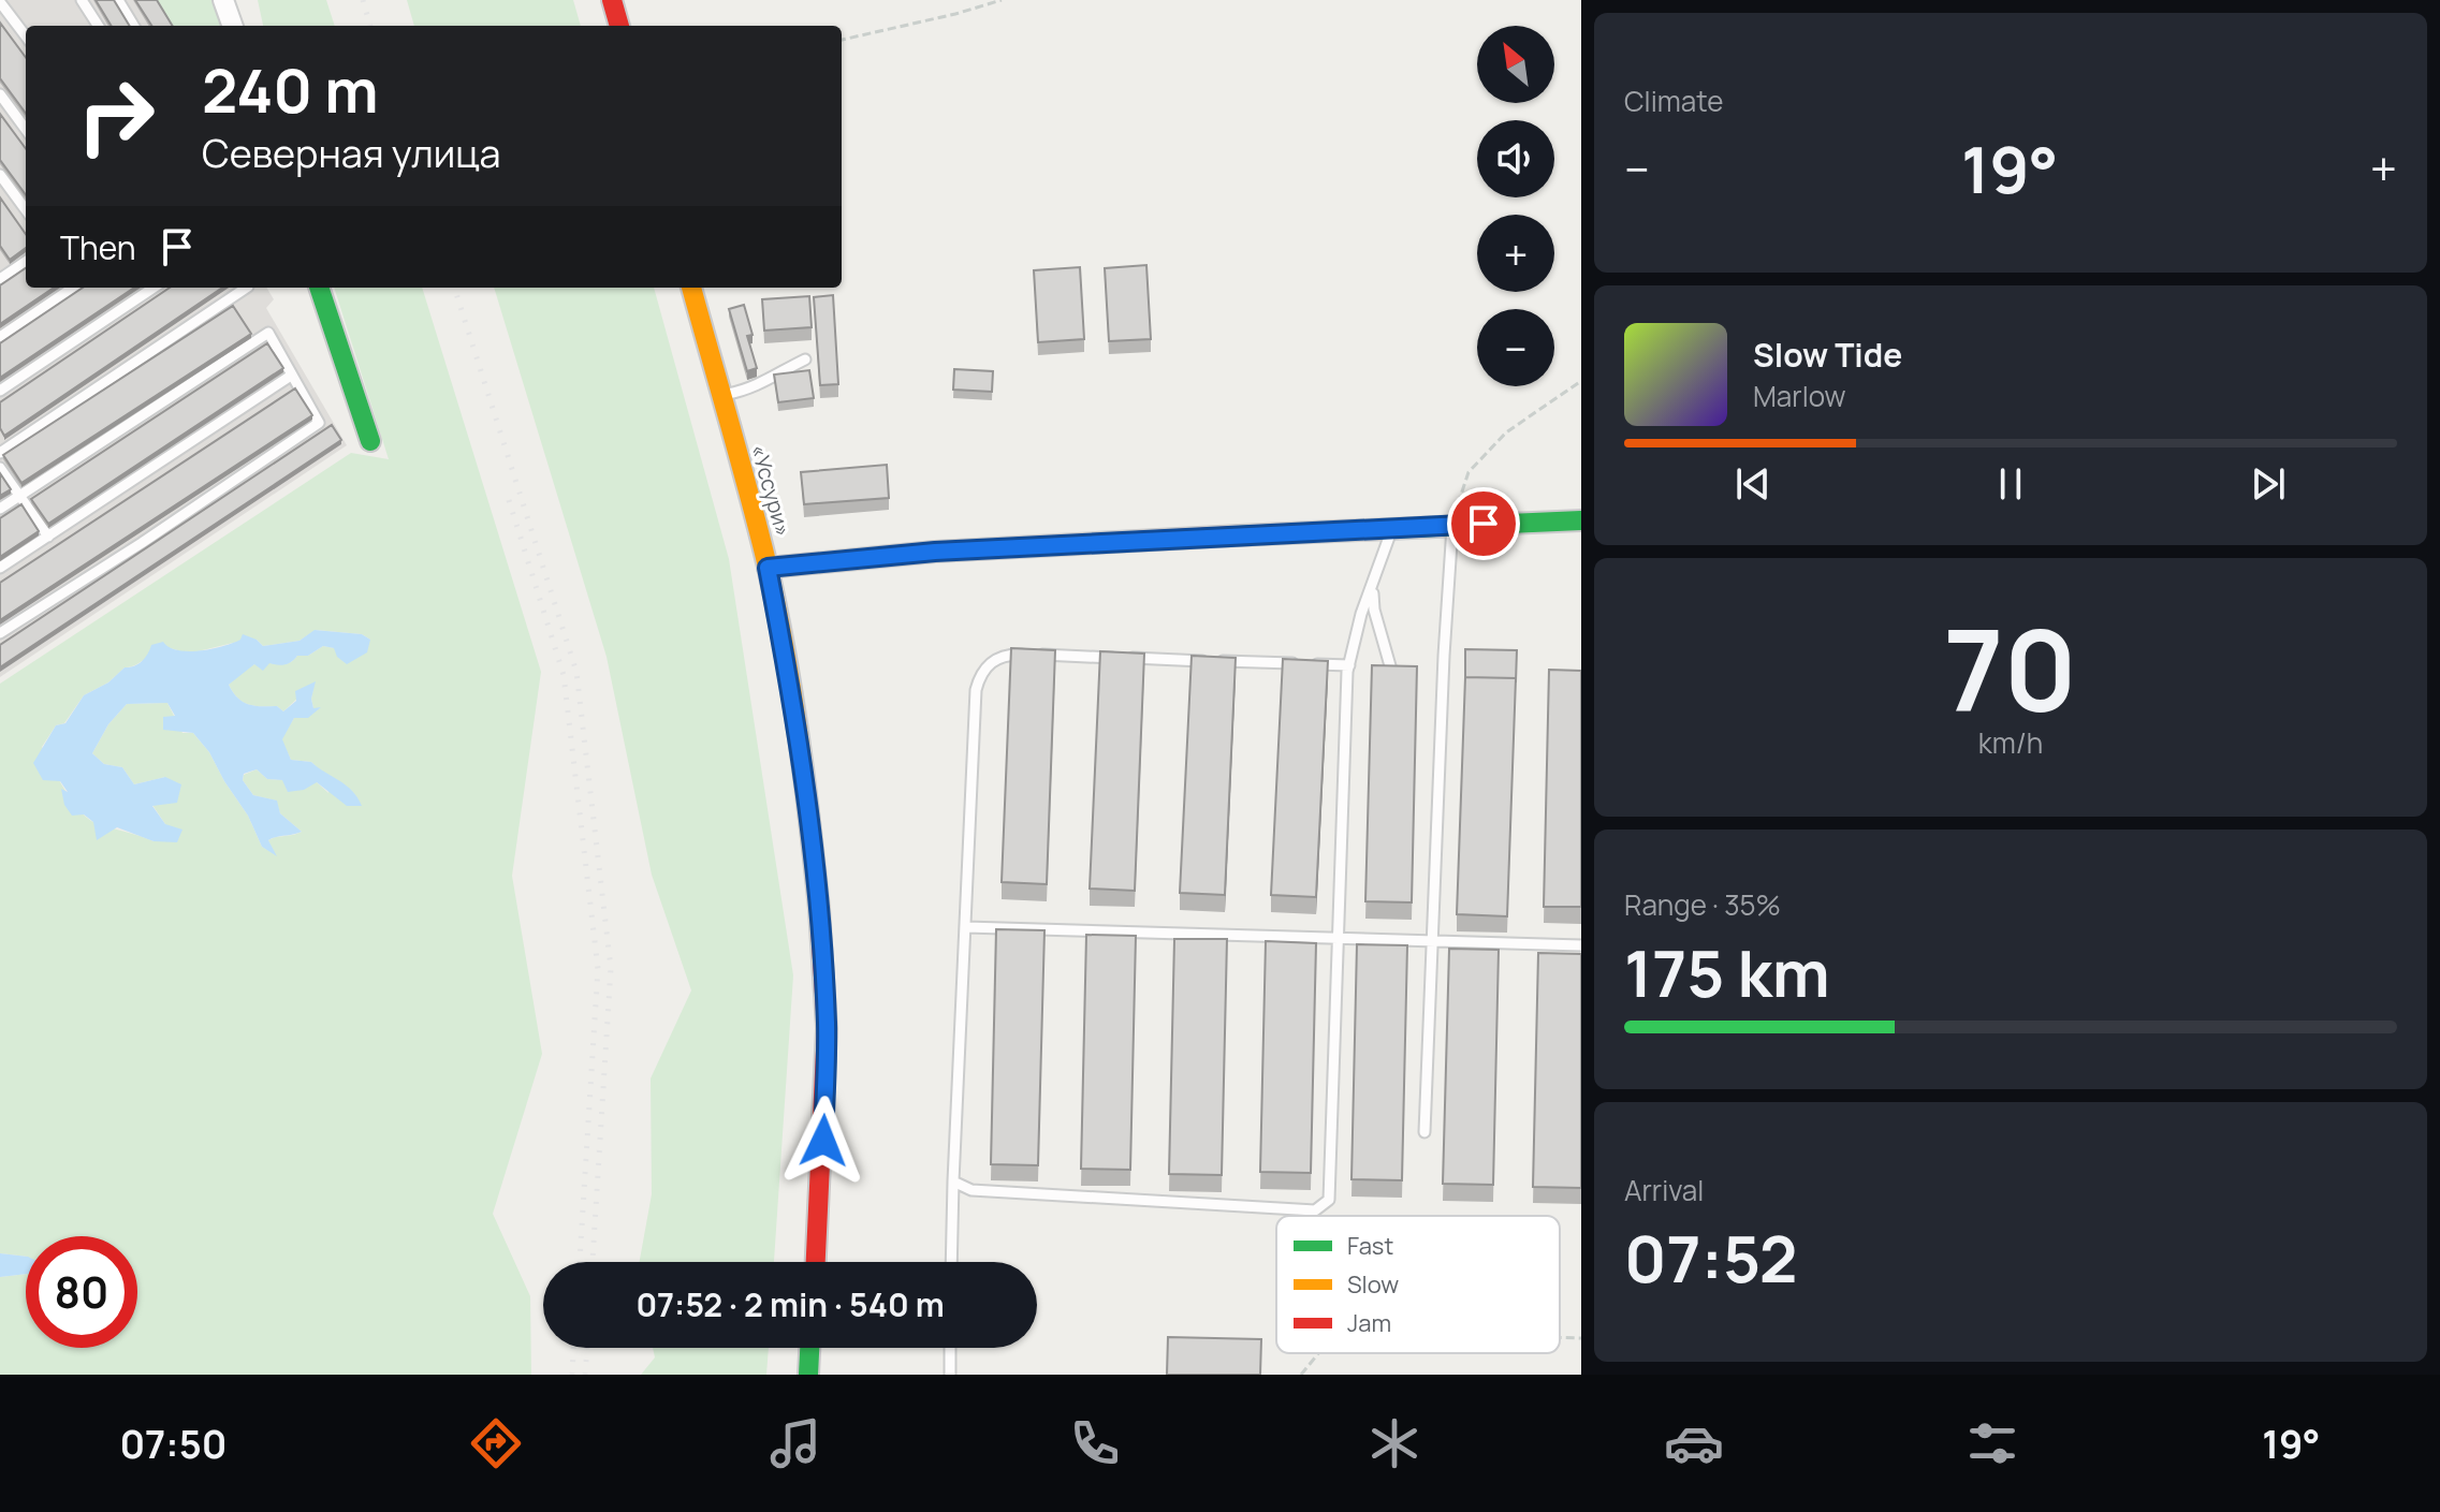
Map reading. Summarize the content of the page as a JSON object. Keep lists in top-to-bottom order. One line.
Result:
{"streets":{"main road":["«Уссури»"]},"legend":["Fast","Slow","Jam"],"north":"top left","page":{"tile":["Climate",["70","km/h"],["Range · 35%","175 km"],["Arrival","07:52"]],"map_buttons":["+","−"],"turn":["240 m","Северная улица"],"heat":["−","19°","+"],"then":"Then","song":["Slow Tide","Marlow"],"limit":"80","trip":"07:52 · 2 min · 540 m","tabs":["07:50","19°"]}}
